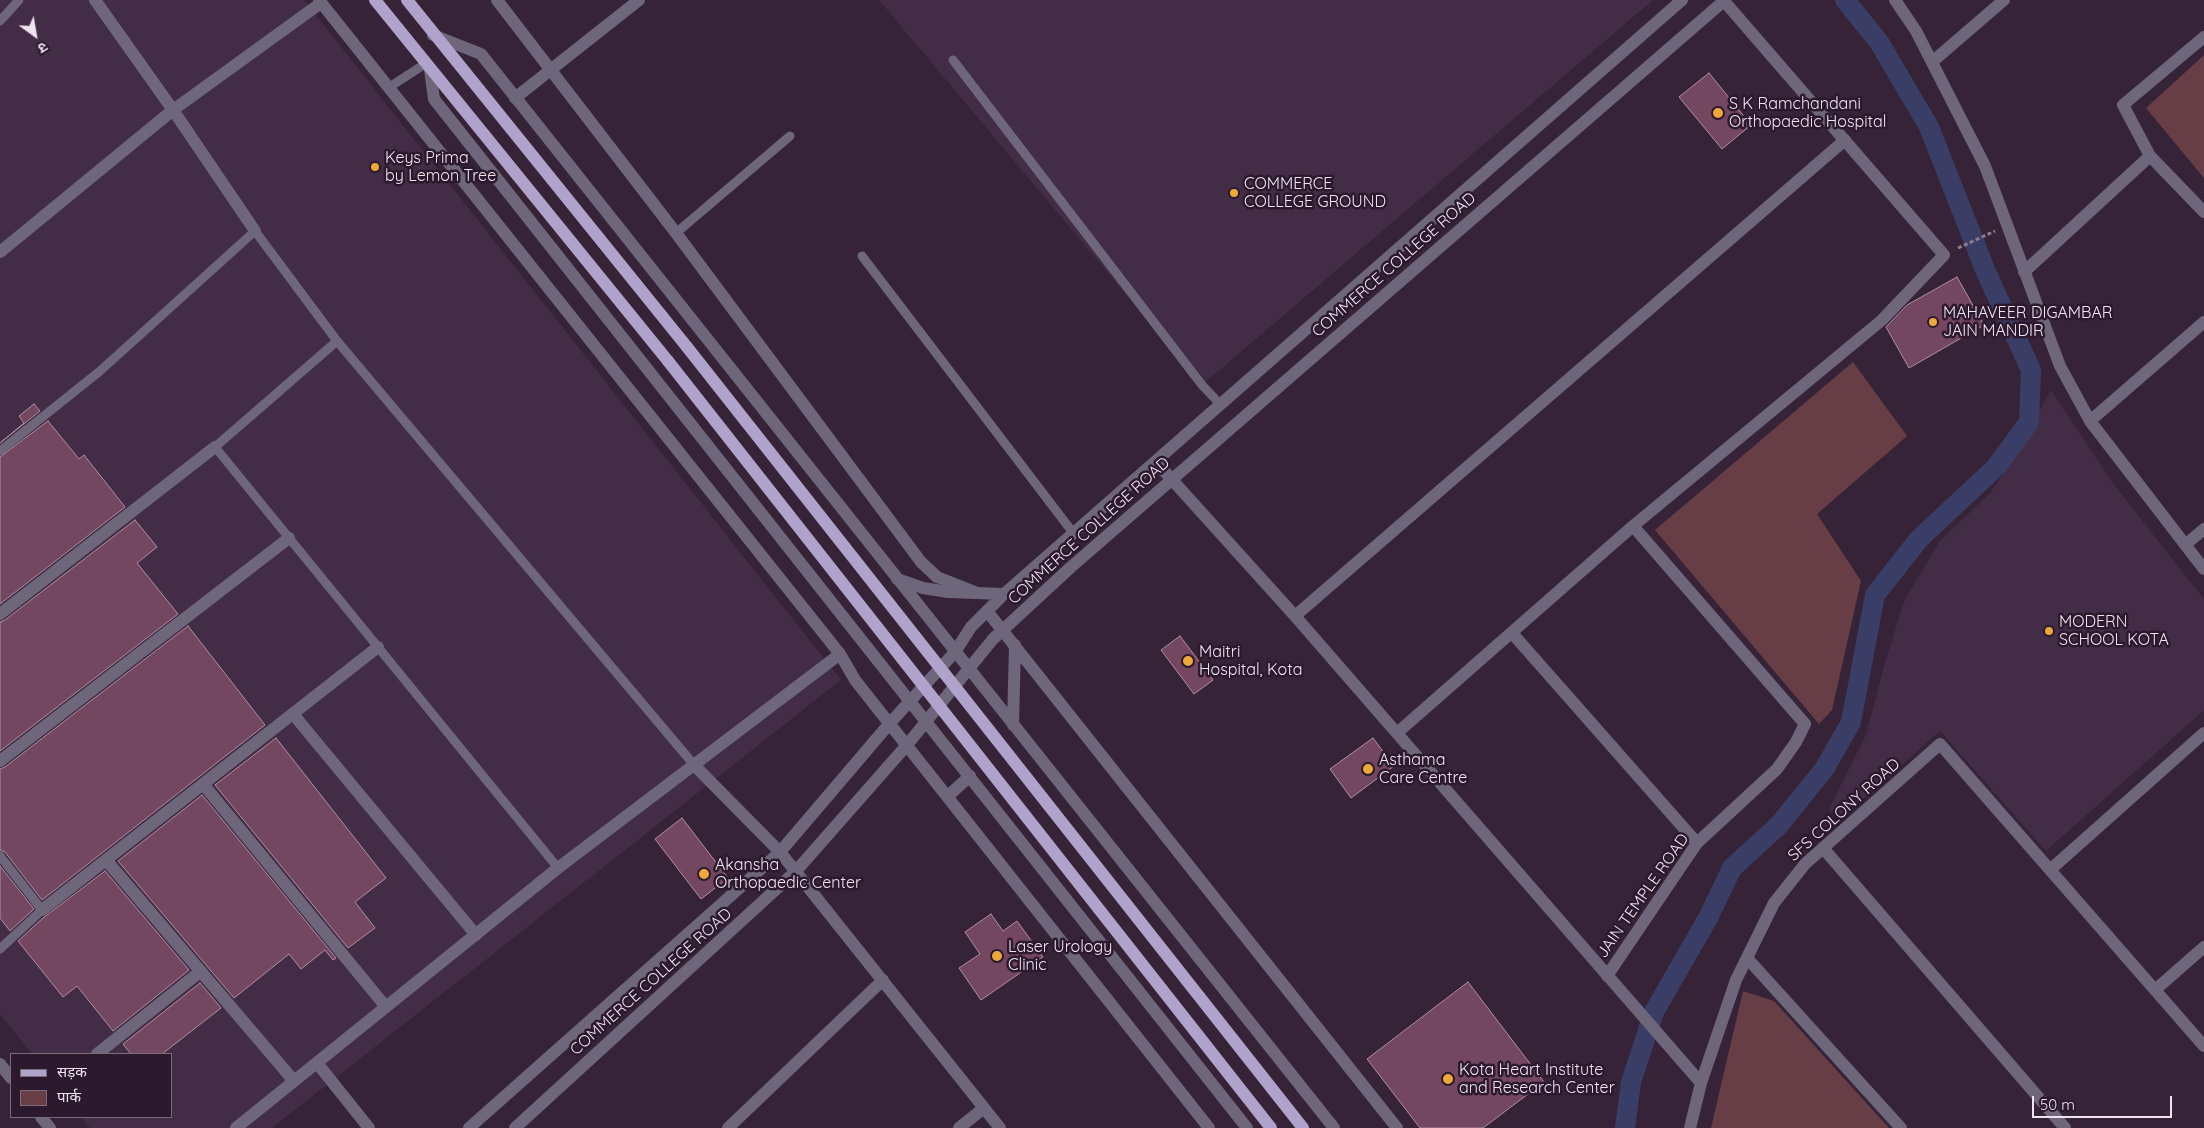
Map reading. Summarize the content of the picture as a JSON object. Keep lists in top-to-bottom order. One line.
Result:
{"streets":{"street":["COMMERCE COLLEGE ROAD","SFS COLONY ROAD","JAIN TEMPLE ROAD"]},"places":["S K Ramchandani Orthopaedic Hospital","Keys Prima by Lemon Tree","COMMERCE COLLEGE GROUND","MAHAVEER DIGAMBAR JAIN MANDIR","MODERN SCHOOL KOTA","Maitri Hospital, Kota","Asthama Care Centre","Akansha Orthopaedic Center","Laser Urology Clinic","Kota Heart Institute and Research Center"],"legend":["सड़क","पार्क"],"scale_bar":"50 m","north":"bottom right"}
